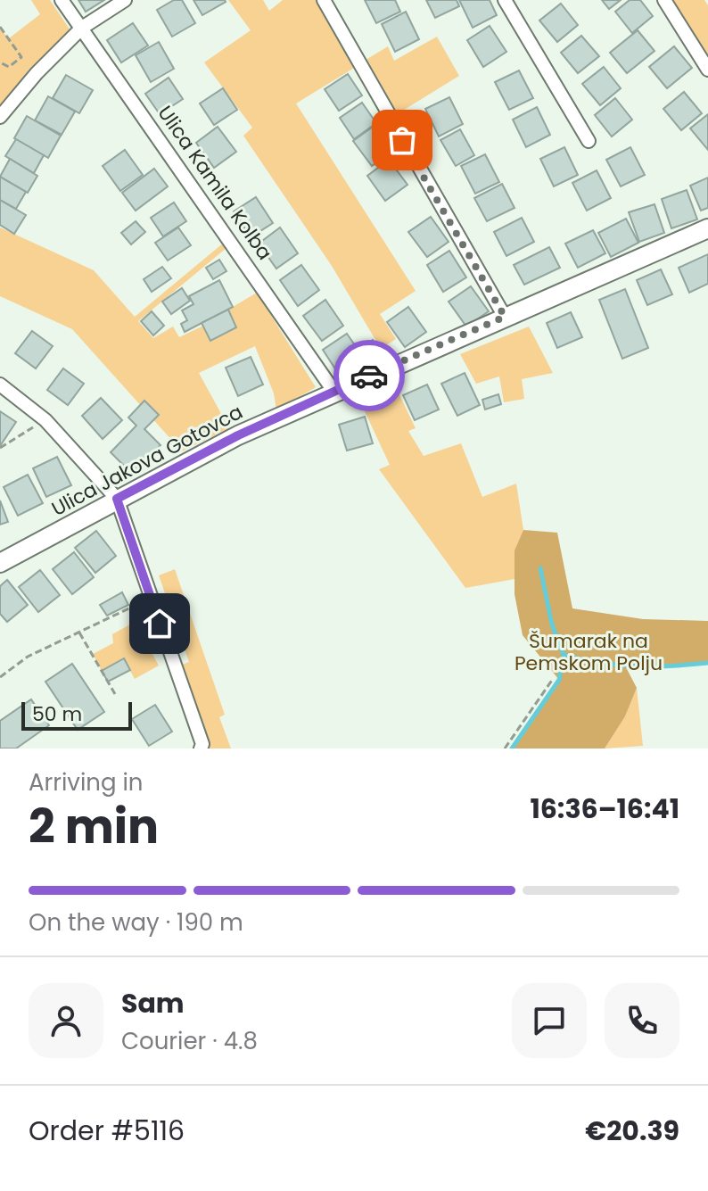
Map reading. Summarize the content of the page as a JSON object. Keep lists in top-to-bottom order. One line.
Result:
{"streets":{"street":["Ulica Kamila Kolba","Ulica Jakova Gotovca"]},"crossings":[["Ulica Kamila Kolba","Ulica Jakova Gotovca"]],"parks":["Šumarak na Pemskom Polju"],"scale_bar":"50 m","page":{"scale":"50 m","heading":["2 min","Arriving in","16:36–16:41"],"panel":["Sam","Courier · 4.8","Order #5116","€20.39"],"bar":"On the way · 190 m"}}
